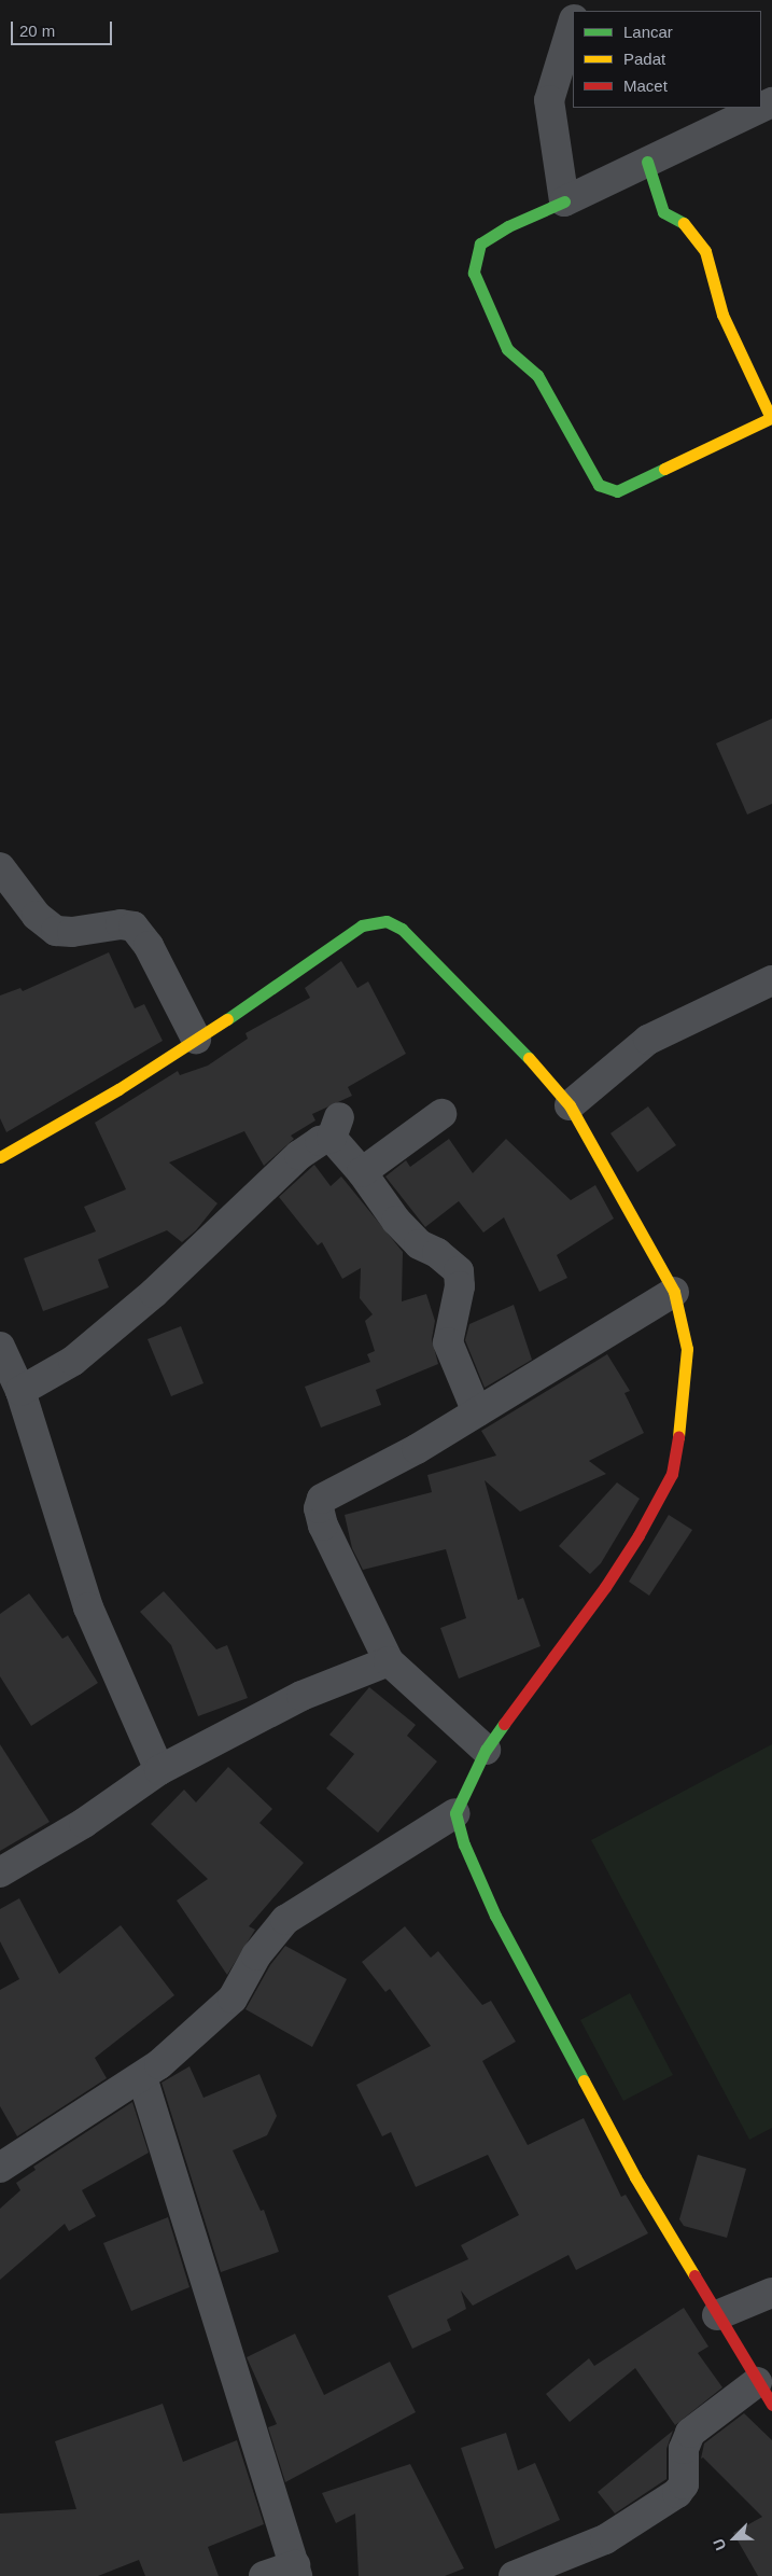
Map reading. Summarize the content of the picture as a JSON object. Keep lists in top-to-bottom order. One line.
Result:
{"legend":["Lancar","Padat","Macet"],"scale_bar":"20 m","north":"bottom left"}
